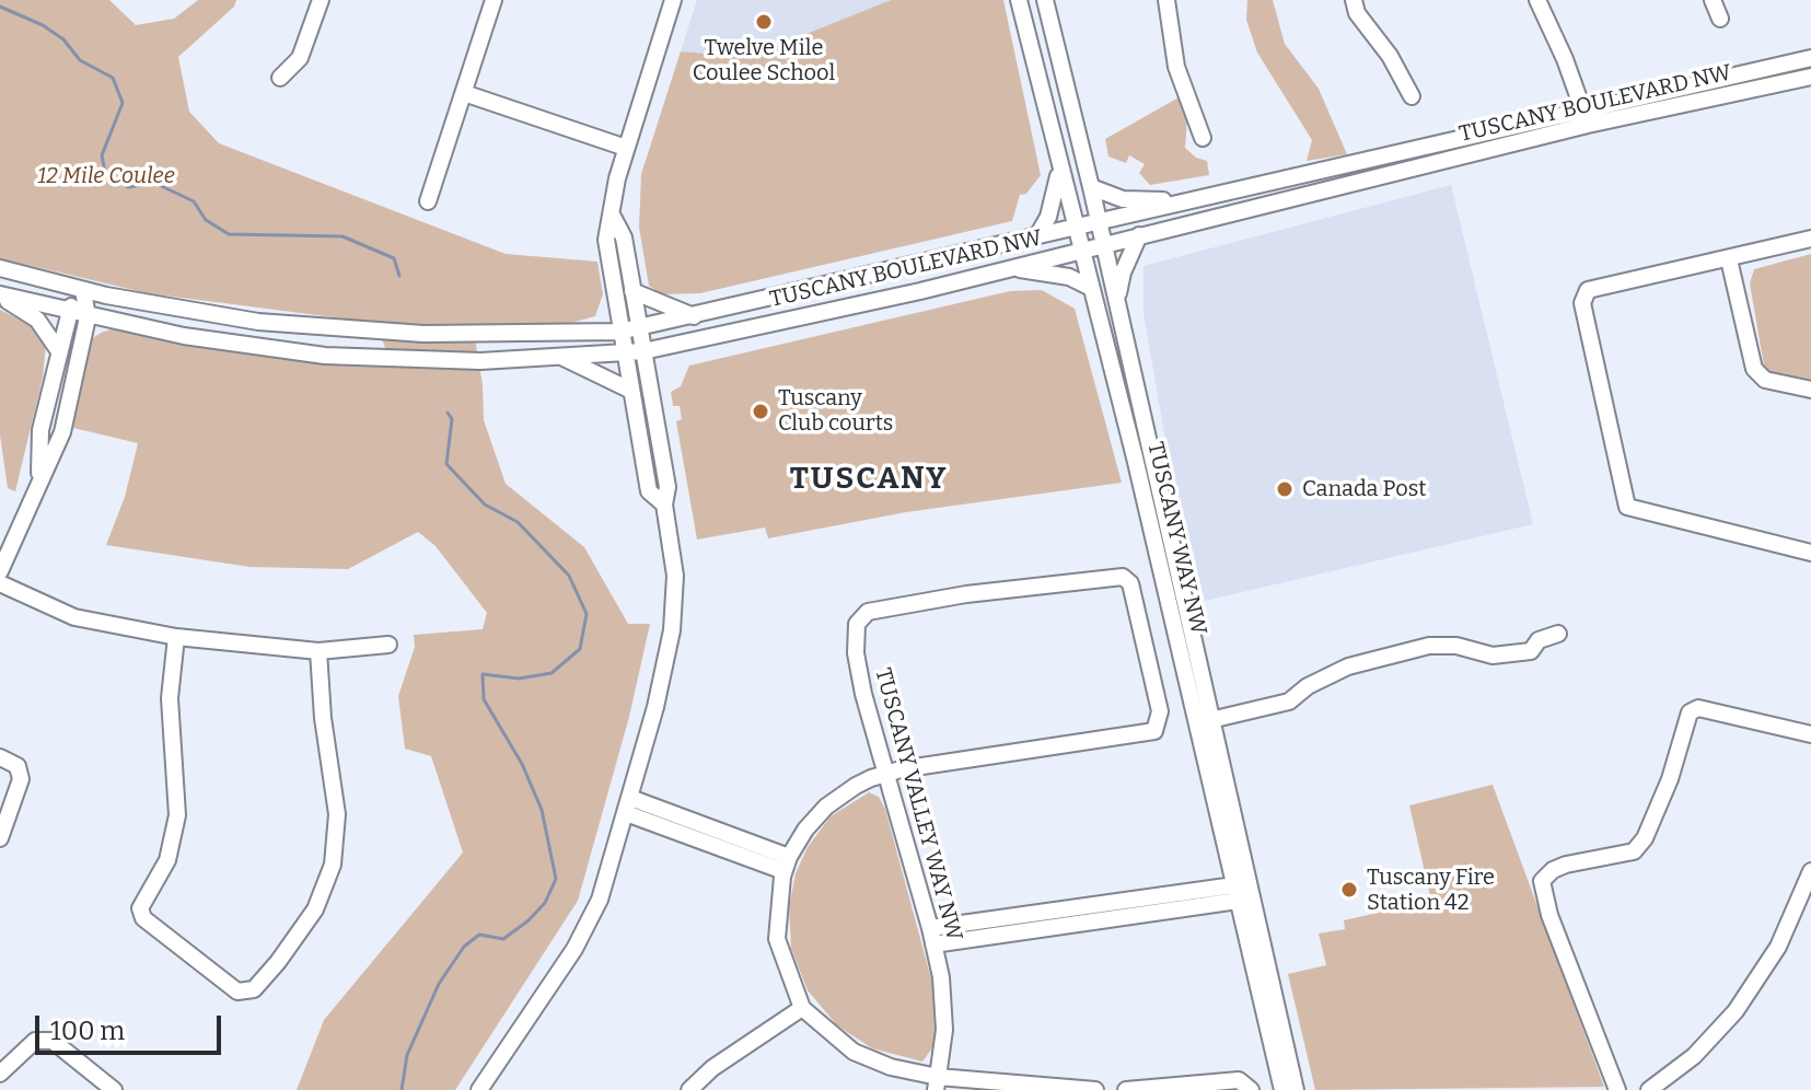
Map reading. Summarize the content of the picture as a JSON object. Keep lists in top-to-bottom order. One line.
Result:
{"streets":{"street":["TUSCANY BOULEVARD NW","TUSCANY WAY NW","TUSCANY VALLEY WAY NW"]},"crossings":[["TUSCANY BOULEVARD NW","TUSCANY WAY NW"]],"districts":["TUSCANY"],"parks":["12 Mile Coulee"],"places":["Twelve Mile Coulee School","Tuscany Club courts","Canada Post","Tuscany Fire Station 42"],"scale_bar":"100 m"}
